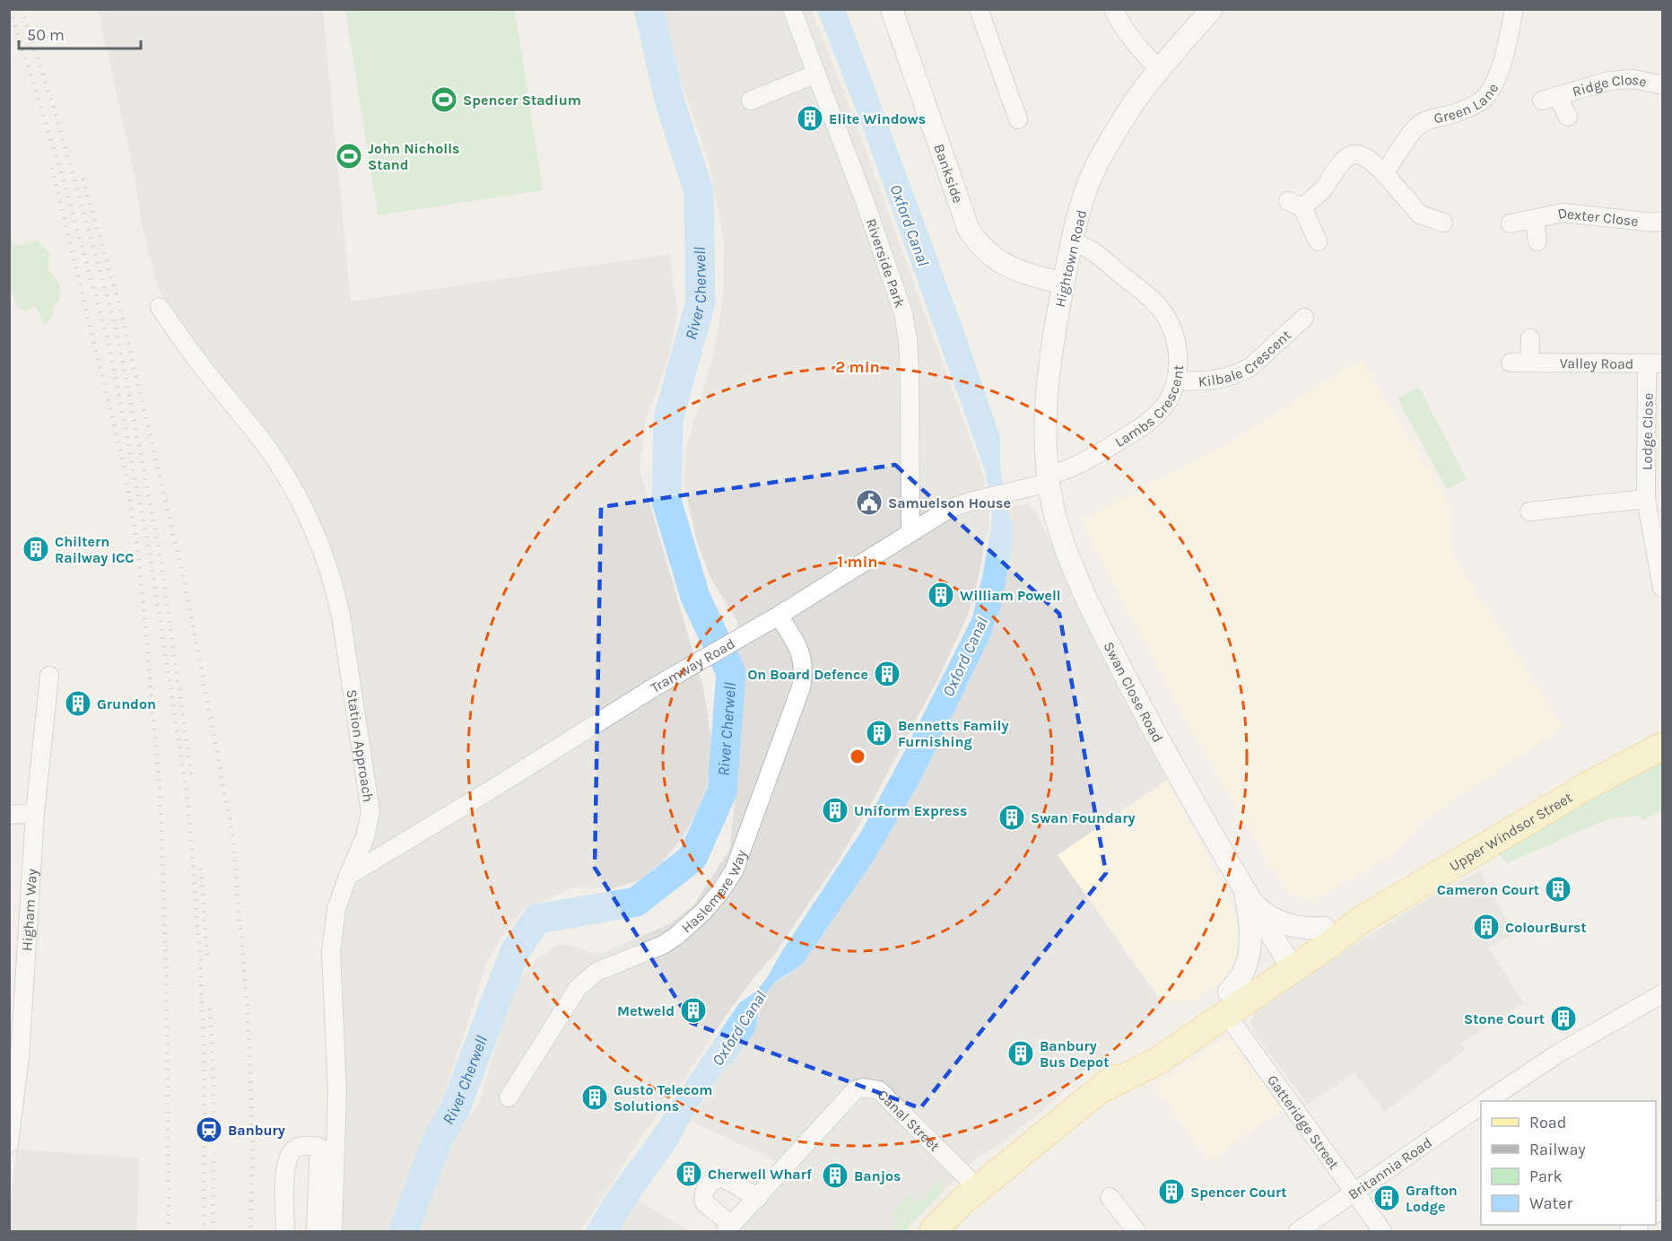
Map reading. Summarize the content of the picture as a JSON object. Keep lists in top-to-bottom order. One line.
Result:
{"streets":{"main road":["Upper Windsor Street"],"street":["Ridge Close","Green Lane","Bankside","Dexter Close","Hightown Road","Riverside Park","Kilbale Crescent","Valley Road","Lambs Crescent","Lodge Close","Tramway Road","Swan Close Road","Station Approach","Haslemere Way","Higham Way","Canal Street","Gatteridge Street","Britannia Road"]},"crossings":[["Bankside","Hightown Road"],["Hightown Road","Lambs Crescent"],["Hightown Road","Tramway Road"],["Hightown Road","Swan Close Road"],["Riverside Park","Tramway Road"],["Kilbale Crescent","Lambs Crescent"],["Valley Road","Lodge Close"],["Lambs Crescent","Tramway Road"],["Lambs Crescent","Swan Close Road"],["Tramway Road","Swan Close Road"],["Tramway Road","Station Approach"],["Tramway Road","Haslemere Way"],["Swan Close Road","Upper Windsor Street"],["Swan Close Road","Gatteridge Street"],["Upper Windsor Street","Canal Street"],["Upper Windsor Street","Gatteridge Street"],["Gatteridge Street","Britannia Road"]],"water":["Oxford Canal","River Cherwell"],"places":{"sports":["Spencer Stadium","John Nicholls Stand"],"building":["Elite Windows","Chiltern Railway ICC","William Powell","On Board Defence","Grundon","Bennetts Family Furnishing","Uniform Express","Swan Foundary","Cameron Court","ColourBurst","Metweld","Stone Court","Banbury Bus Depot","Gusto Telecom Solutions","Cherwell Wharf","Banjos","Spencer Court","Grafton Lodge"],"public building":["Samuelson House"],"station":["Banbury"]},"legend":["Road","Railway","Park","Water"],"scale_bar":"50 m","rings":["2 min","1 min"]}
